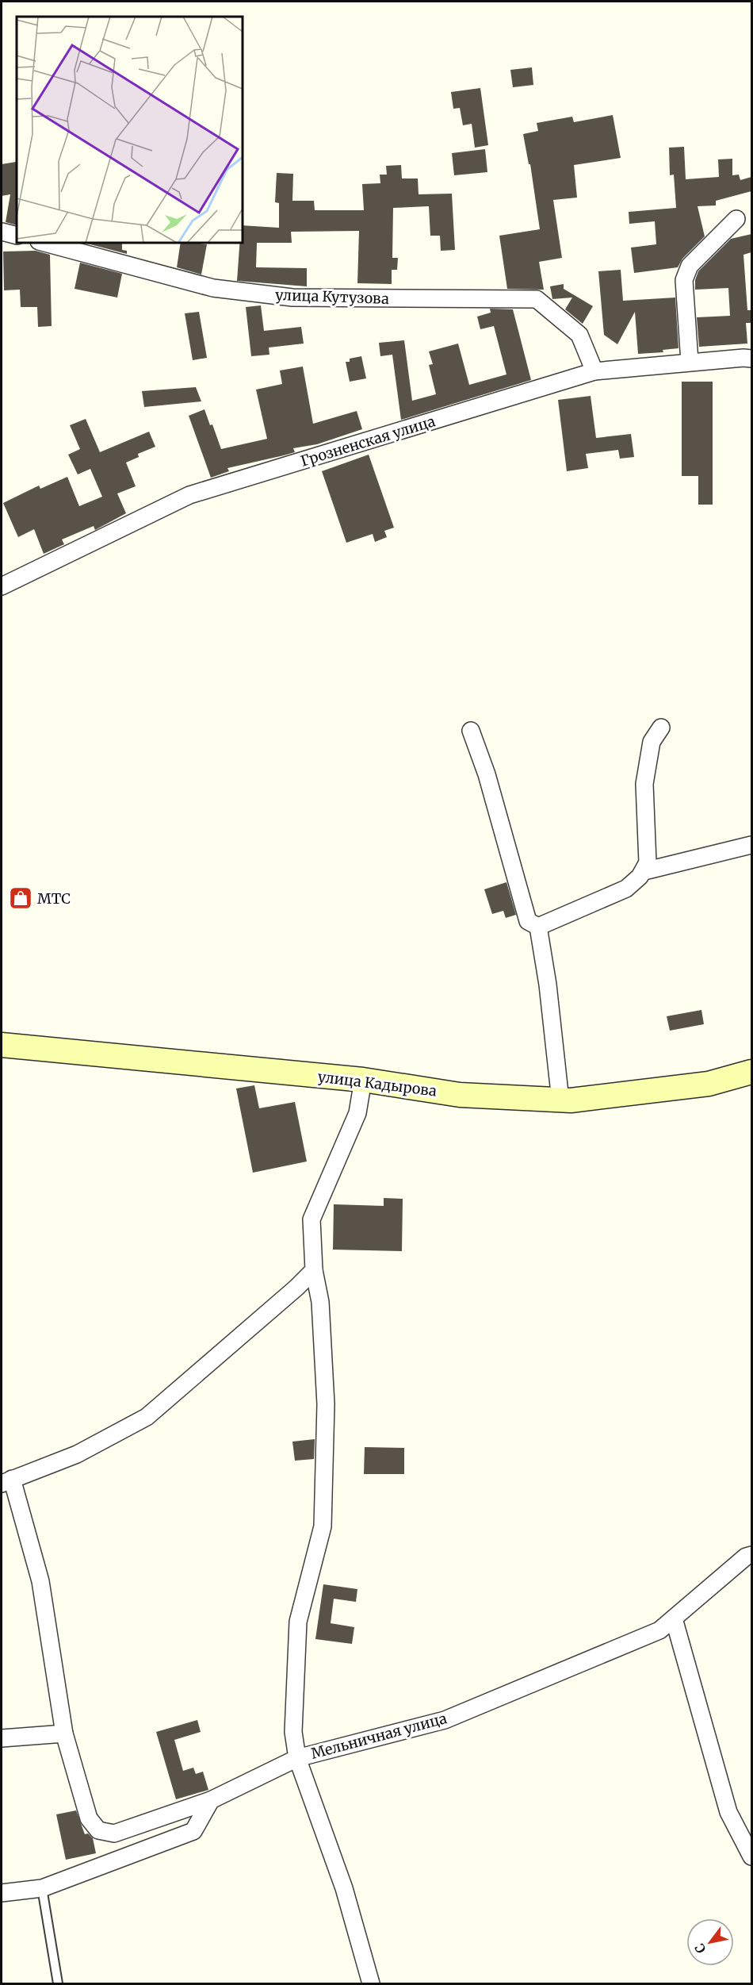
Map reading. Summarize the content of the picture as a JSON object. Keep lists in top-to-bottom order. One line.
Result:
{"streets":{"street":["улица Кутузова","Грозненская улица","улица Кадырова","Мельничная улица"]},"crossings":[["улица Кутузова","Грозненская улица"]],"places":{"shop":["МТС"]},"north":"bottom left"}
